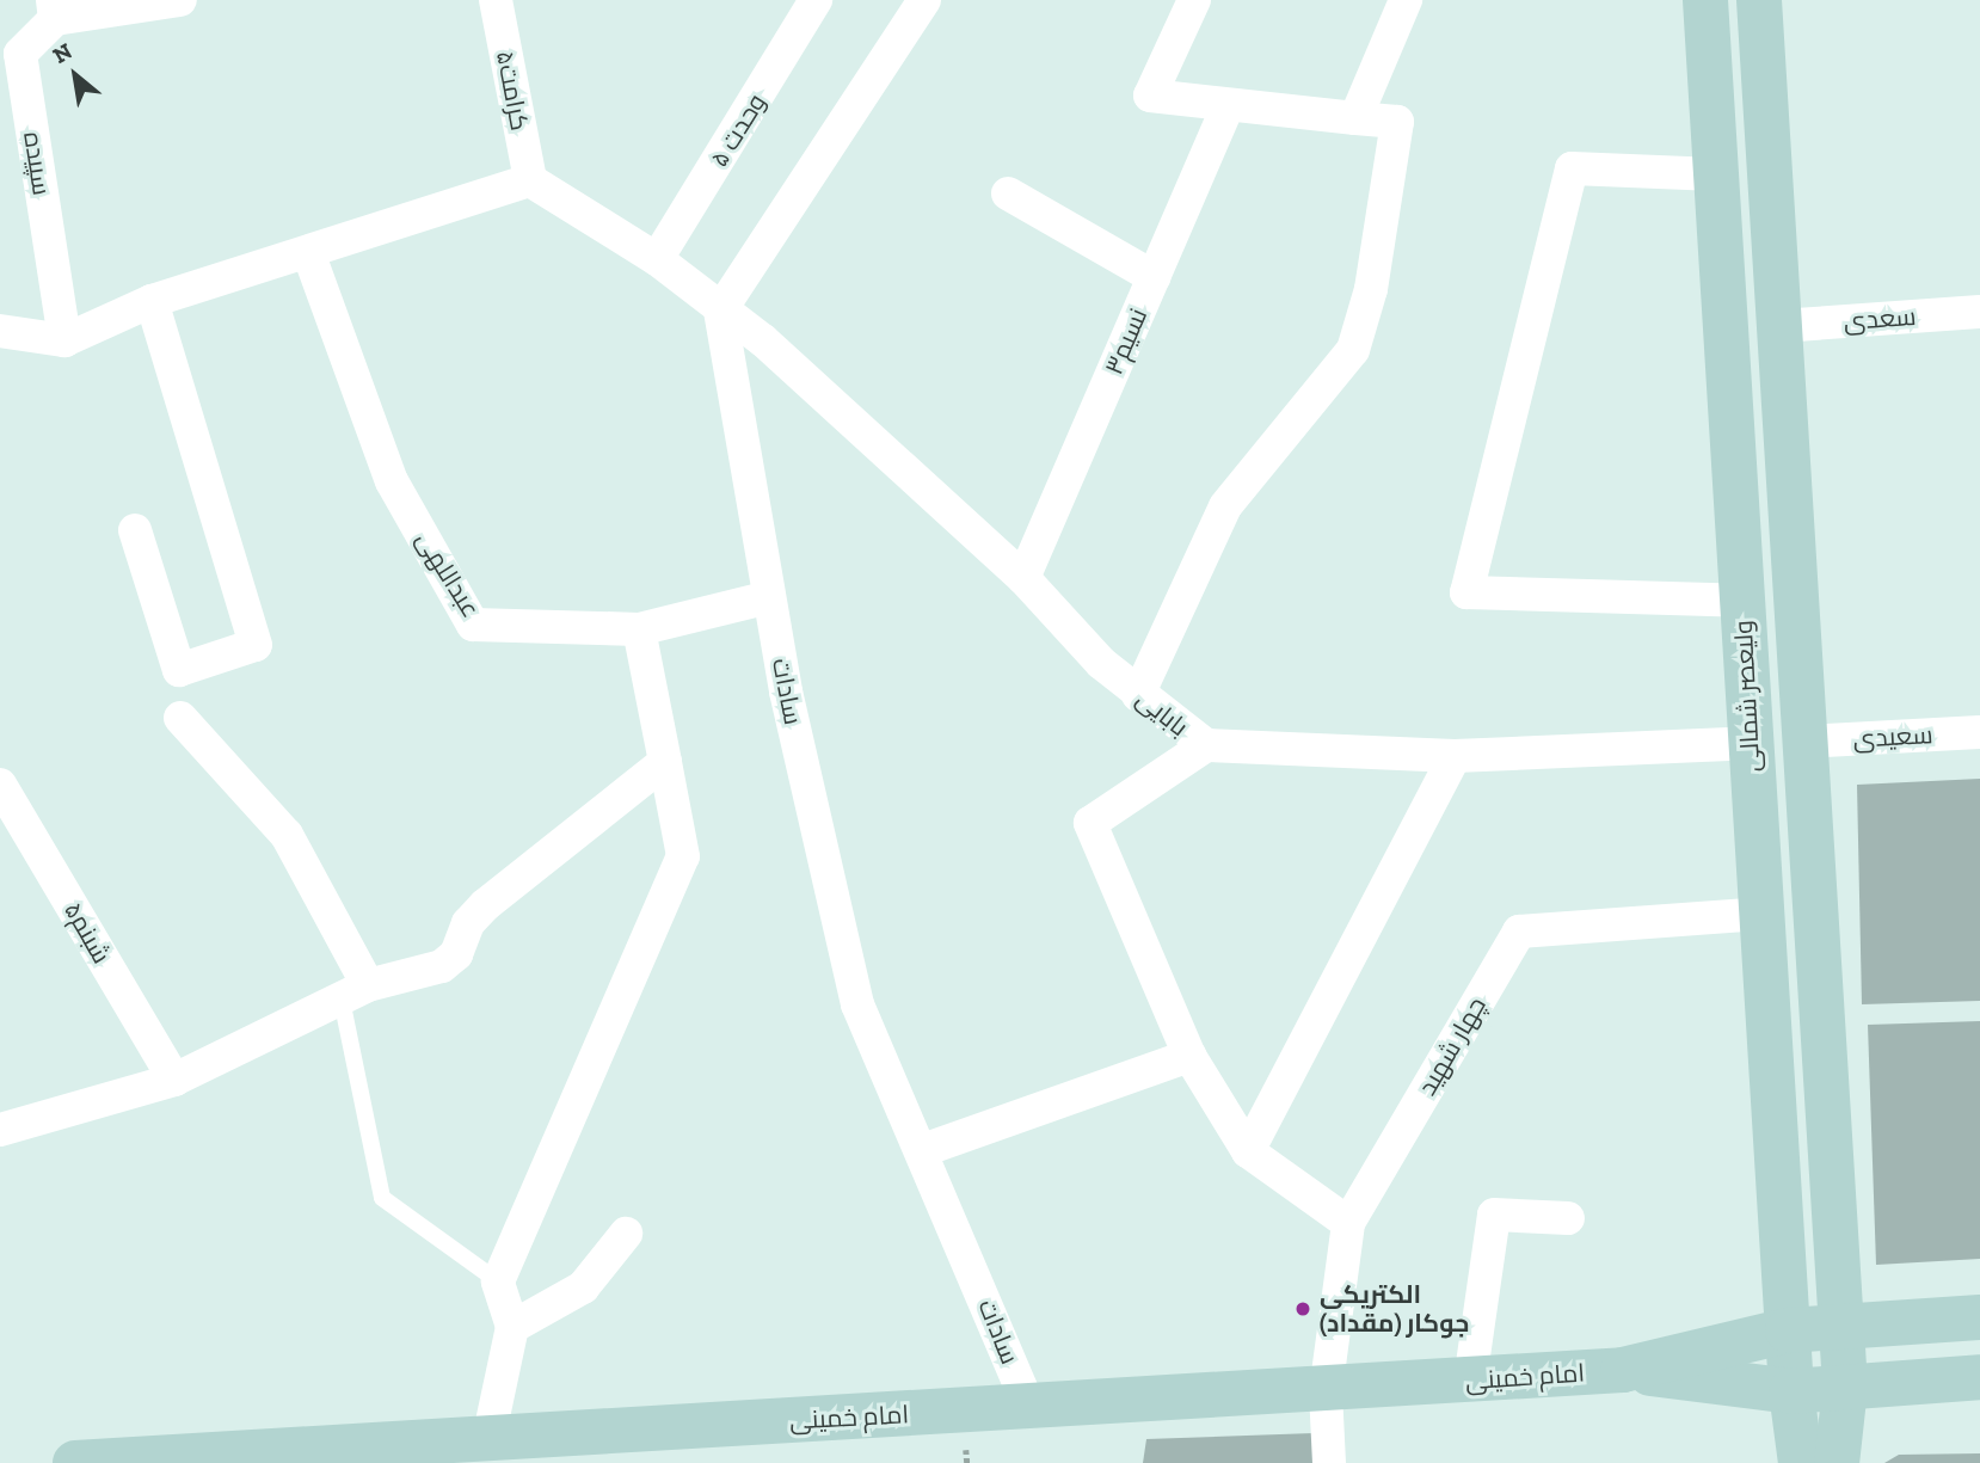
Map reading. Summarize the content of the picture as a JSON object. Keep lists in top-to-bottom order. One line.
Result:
{"streets":{"main road":["ولیعصر شمالی","امام خمینی"],"street":["کرامت۵","وحدت ۵","سپیده","سعدی","نسیم۳","عبداللهی","سادات","بابایی","سعیدی","شبنم۵","چهار شهید"]},"crossings":[["کرامت۵","بابایی"],["وحدت ۵","بابایی"],["نسیم۳","بابایی"],["عبداللهی","سادات"],["سادات","بابایی"],["سادات","امام خمینی"],["ولیعصر شمالی","بابایی"],["ولیعصر شمالی","چهار شهید"],["ولیعصر شمالی","امام خمینی"],["چهار شهید","امام خمینی"]],"places":["الکتریکی جوکار (مقداد)"],"north":"top left"}
